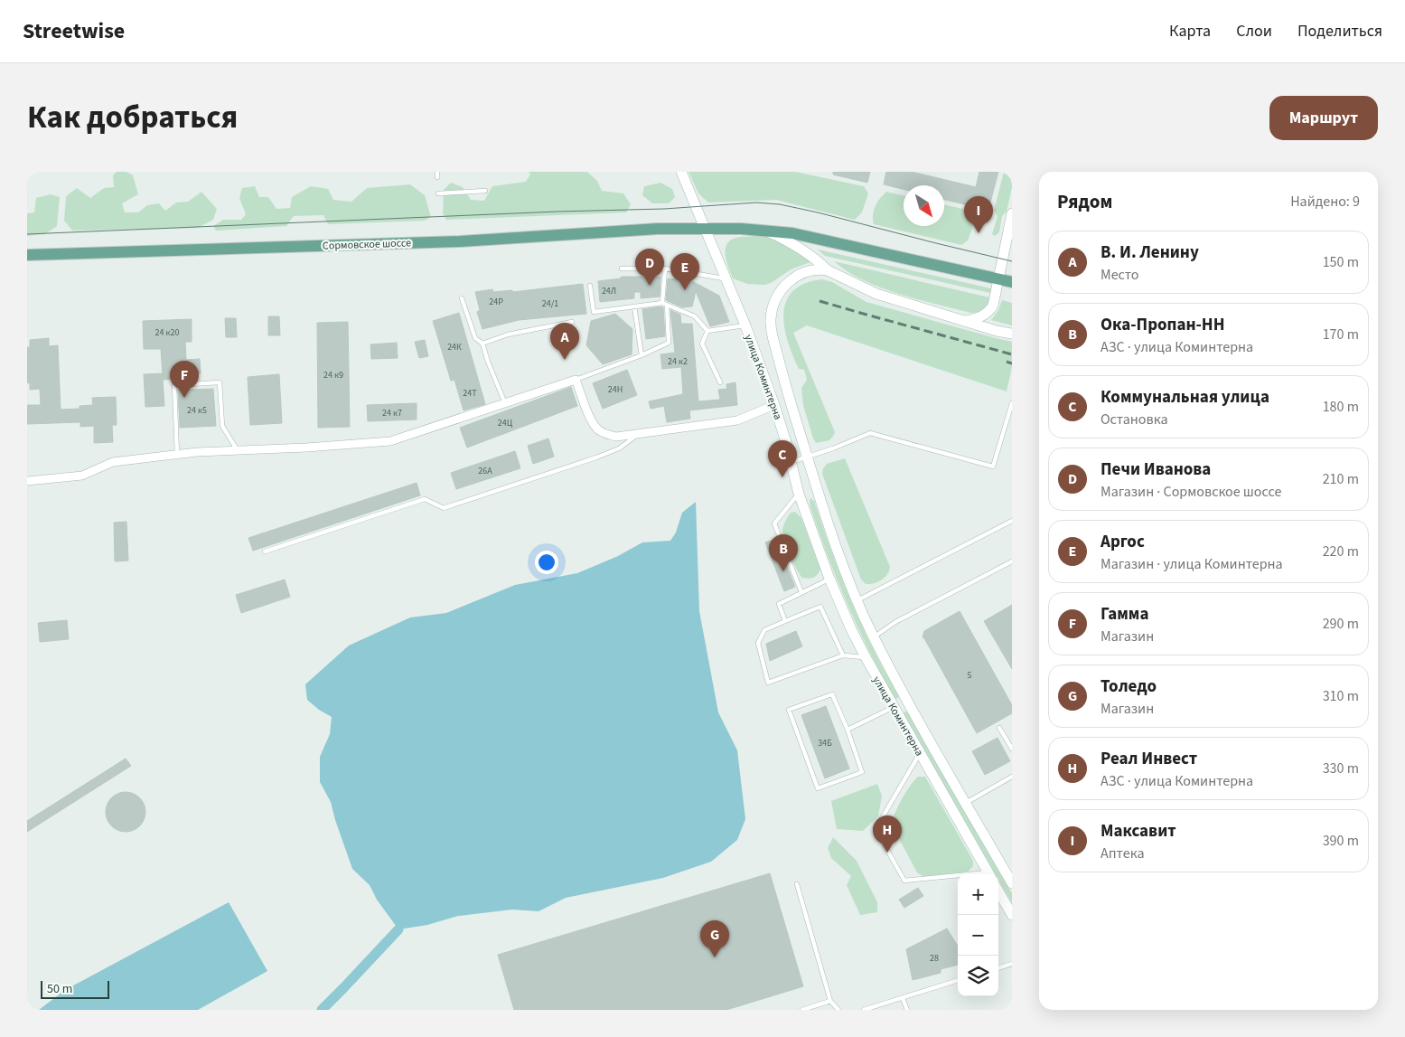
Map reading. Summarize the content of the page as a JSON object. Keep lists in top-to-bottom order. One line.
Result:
{"streets":{"main road":["Сормовское шоссе","улица Коминтерна"]},"crossings":[["Сормовское шоссе","улица Коминтерна"]],"house_numbers":["24Л","24Р","24/1","24 к20","24К","24 к2","24 к9","24Н","24Т","24 к5","24 к7","24Ц","26А","5","34Б","28"],"scale_bar":"50 m","north":"bottom right","page":{"header":"Streetwise","nav":["Карта","Слои","Поделиться"],"title":"Как добраться","buttons":"Маршрут","heading":["Рядом","Найдено: 9"],"pins":["I","D","E","A","F","C","B","H","G"],"list":[{"mark":"A","name":"В. И. Ленину","note":"Место","value":"150 m"},{"mark":"B","name":"Ока-Пропан-НН","note":"АЗС · улица Коминтерна","value":"170 m"},{"mark":"C","name":"Коммунальная улица","note":"Остановка","value":"180 m"},{"mark":"D","name":"Печи Иванова","note":"Магазин · Сормовское шоссе","value":"210 m"},{"mark":"E","name":"Аргос","note":"Магазин · улица Коминтерна","value":"220 m"},{"mark":"F","name":"Гамма","note":"Магазин","value":"290 m"},{"mark":"G","name":"Толедо","note":"Магазин","value":"310 m"},{"mark":"H","name":"Реал Инвест","note":"АЗС · улица Коминтерна","value":"330 m"},{"mark":"I","name":"Максавит","note":"Аптека","value":"390 m"}],"map_buttons":["+","−"],"scale":"50 m"}}
